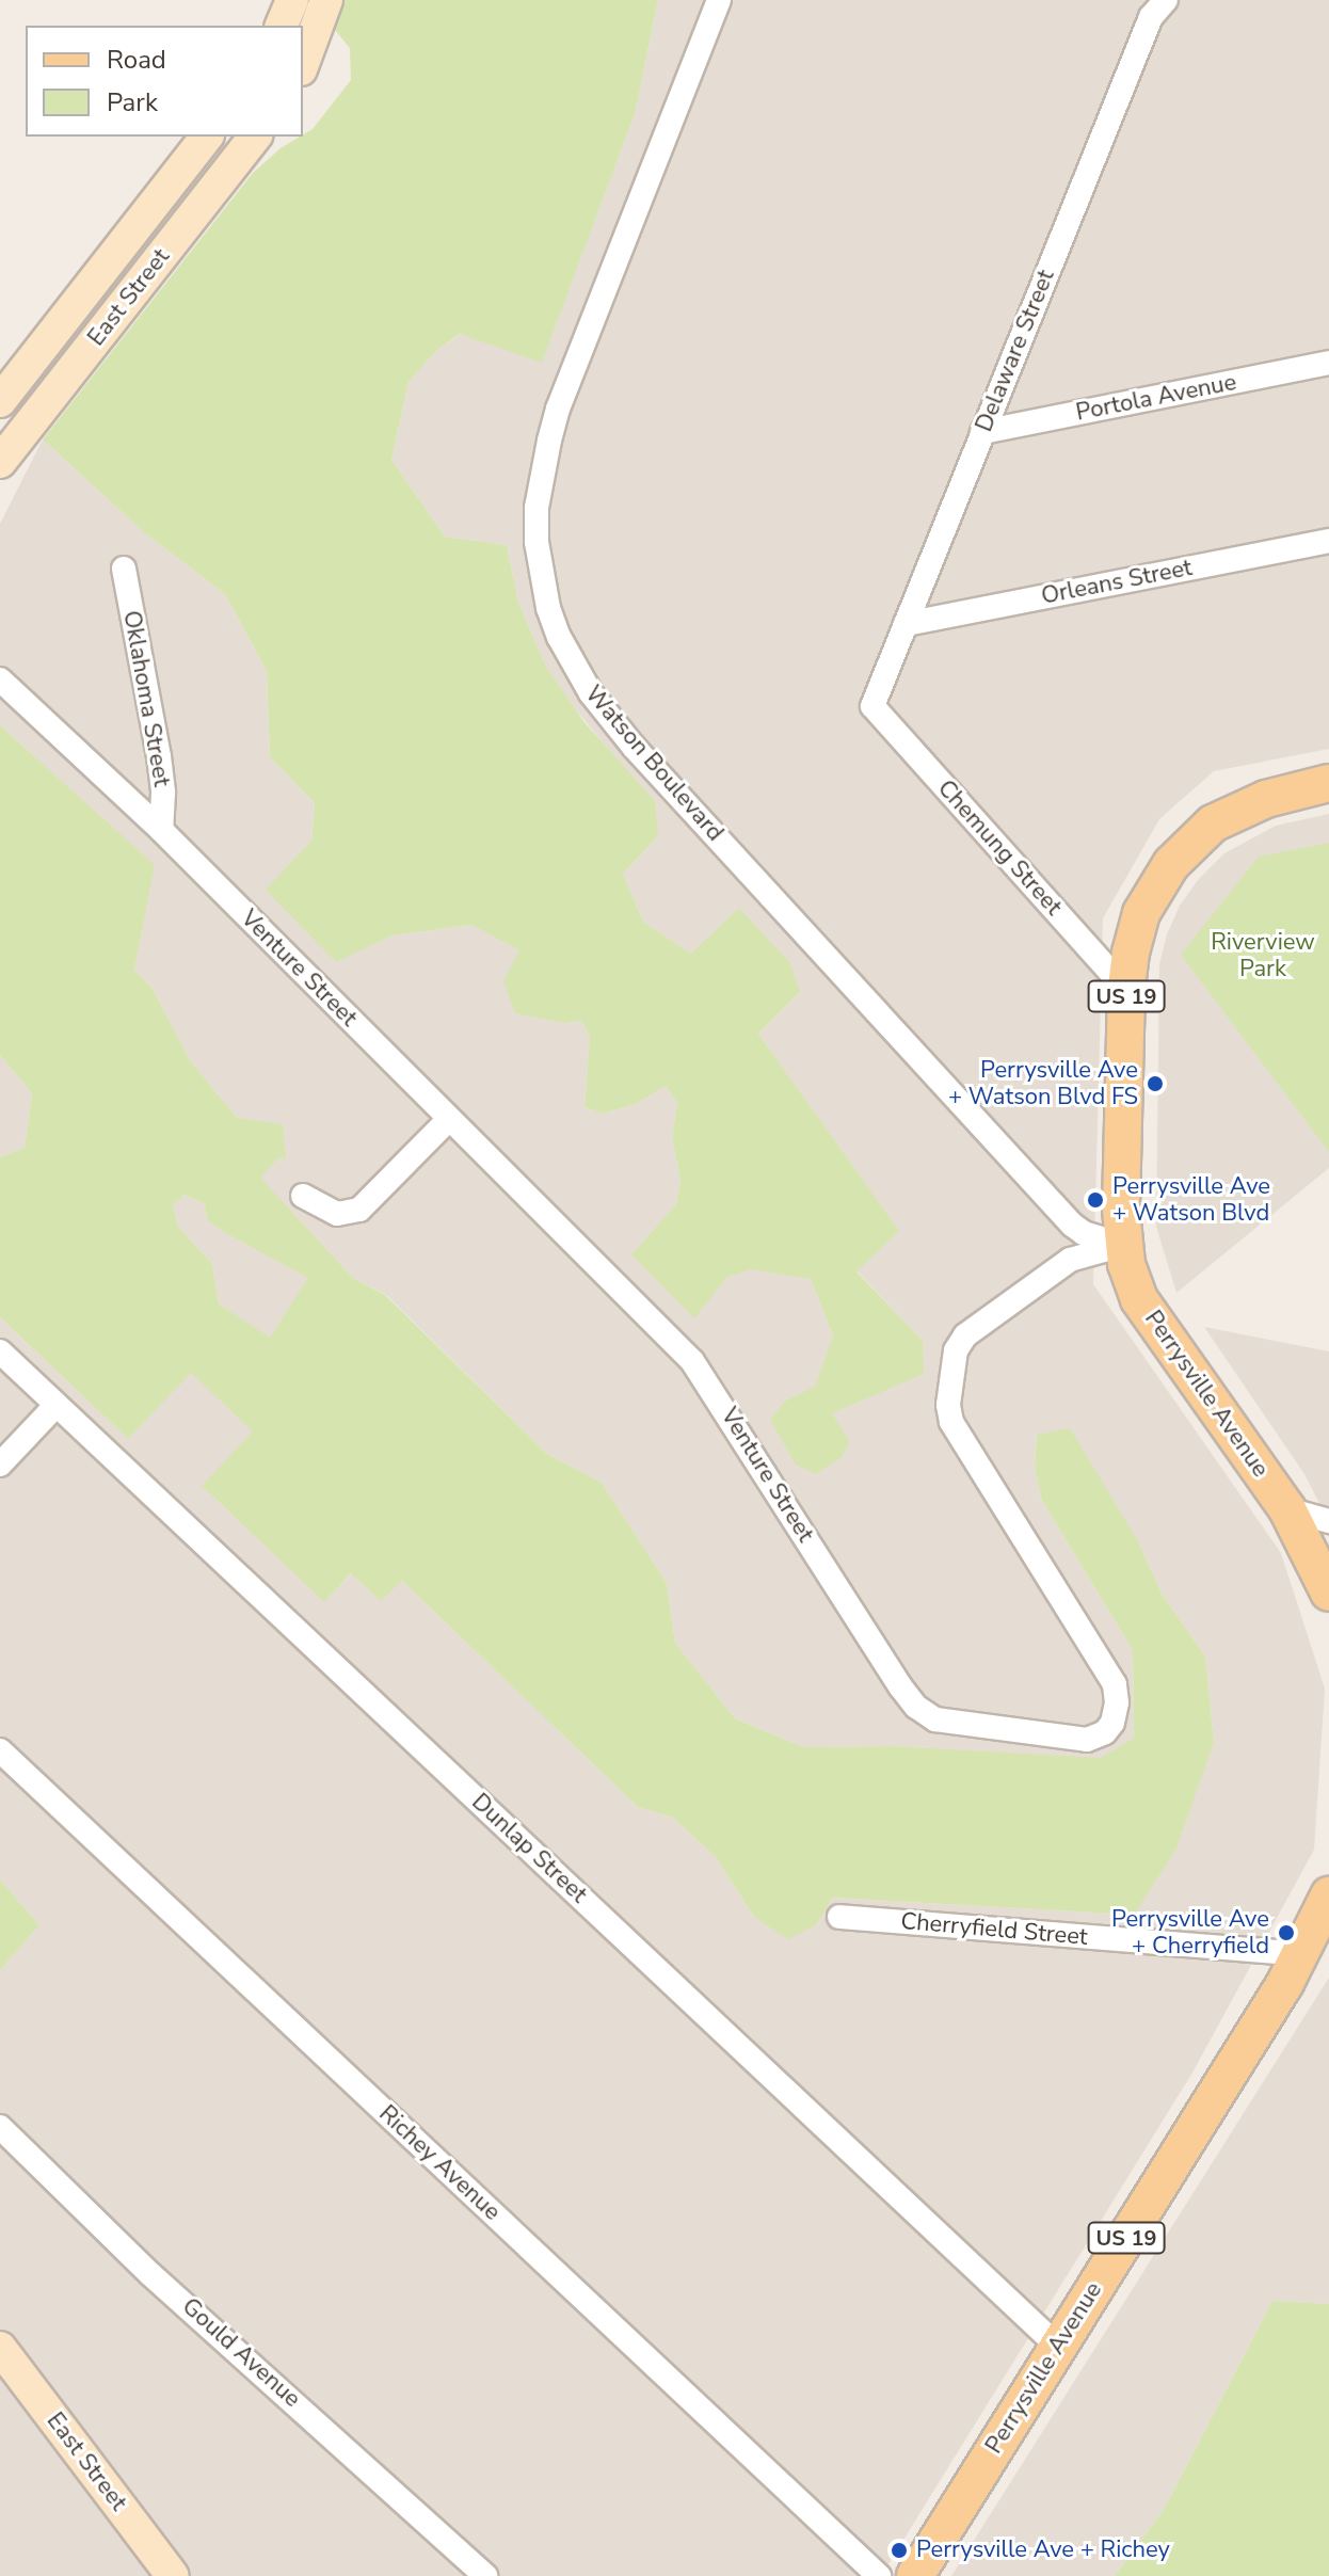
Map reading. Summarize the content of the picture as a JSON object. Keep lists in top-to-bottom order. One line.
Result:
{"streets":{"main road":["East Street","US 19","Perrysville Avenue"],"street":["Delaware Street","Portola Avenue","Orleans Street","Oklahoma Street","Watson Boulevard","Chemung Street","Venture Street","Dunlap Street","Cherryfield Street","Richey Avenue","Gould Avenue"]},"crossings":[["Delaware Street","Portola Avenue"],["Delaware Street","Orleans Street"],["Delaware Street","Chemung Street"],["Oklahoma Street","Venture Street"],["Watson Boulevard","Venture Street"],["Watson Boulevard","Perrysville Avenue"],["Chemung Street","Perrysville Avenue"],["Venture Street","Perrysville Avenue"],["Perrysville Avenue","Dunlap Street"],["Perrysville Avenue","Cherryfield Street"]],"parks":["Riverview Park"],"places":["Perrysville Ave + Watson Blvd FS","Perrysville Ave + Watson Blvd","Perrysville Ave + Cherryfield","Perrysville Ave + Richey"],"legend":["Road","Park"]}
